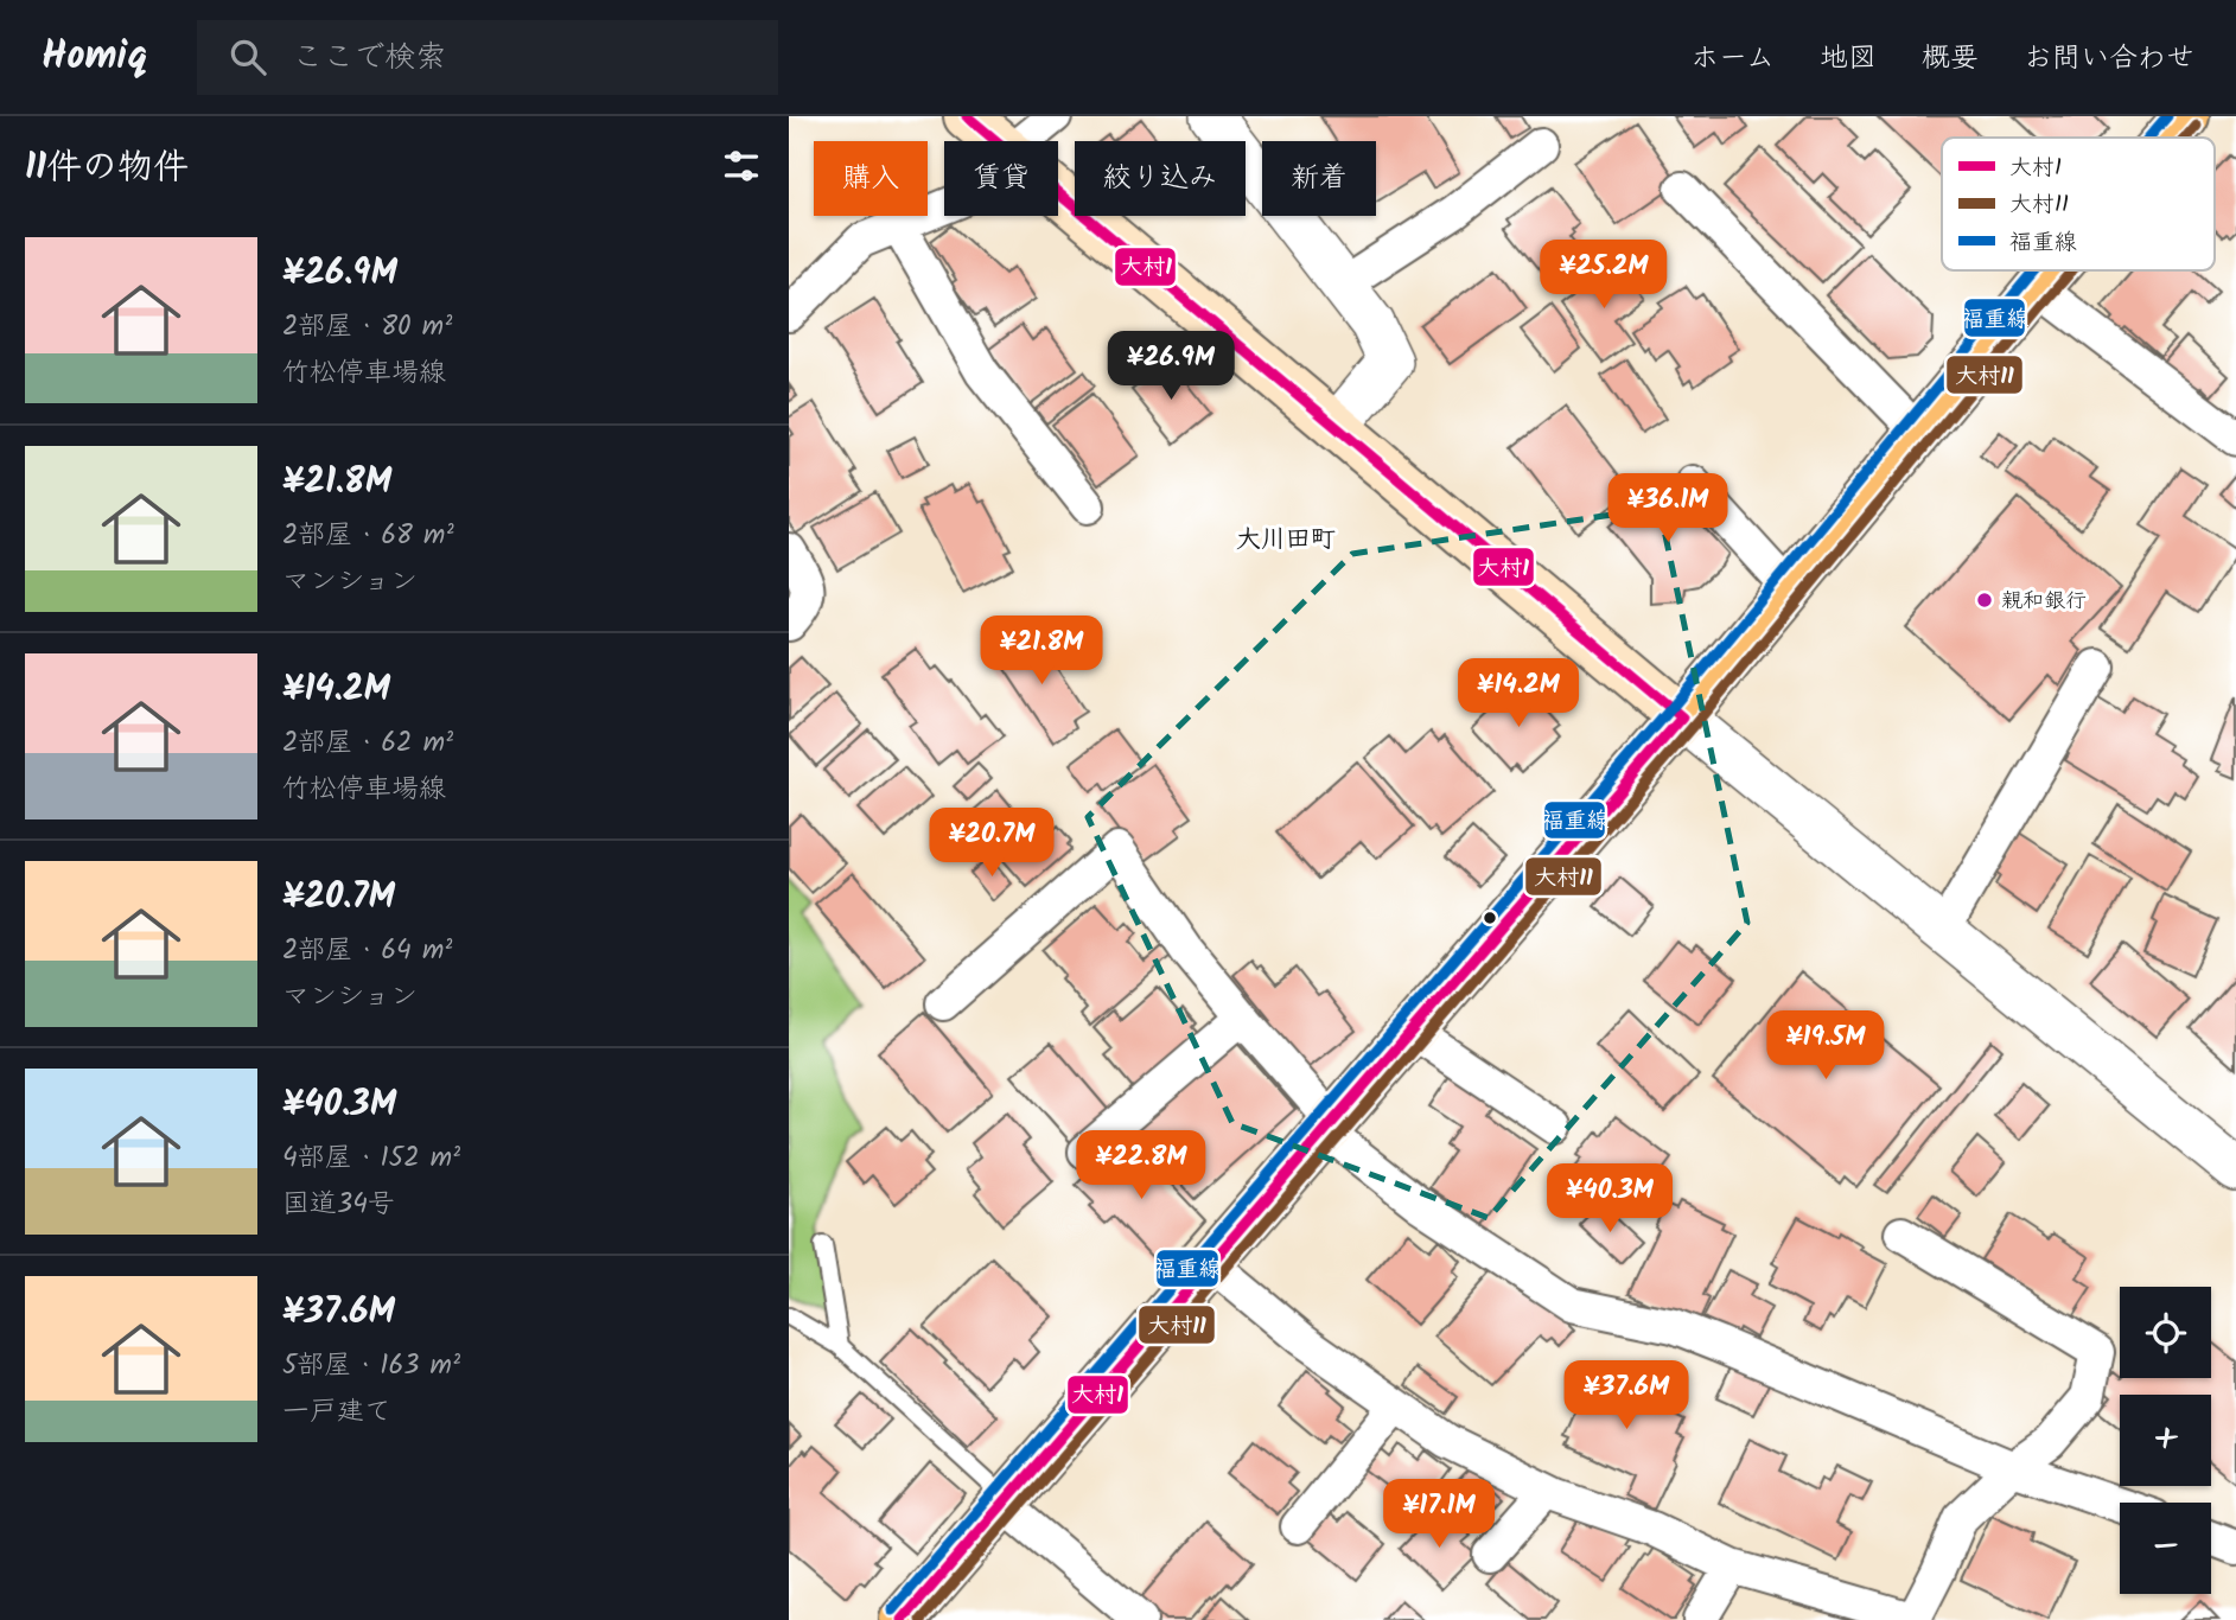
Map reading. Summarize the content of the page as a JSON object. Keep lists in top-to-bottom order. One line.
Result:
{"districts":["大川田町"],"places":["親和銀行"],"lines":["transit line 大村1","transit line 福重線","transit line 大村11"],"legend":["大村1","大村11","福重線"],"page":{"header":"Homiq","search":"ここで検索","nav":["ホーム","地図","概要","お問い合わせ"],"heading":"11件の物件","chip":["購入","賃貸","絞り込み","新着"],"list":[{"name":"¥26.9M","note":"2部屋 · 80 m² · 竹松停車場線"},{"name":"¥21.8M","note":"2部屋 · 68 m² · マンション"},{"name":"¥14.2M","note":"2部屋 · 62 m² · 竹松停車場線"},{"name":"¥20.7M","note":"2部屋 · 64 m² · マンション"},{"name":"¥40.3M","note":"4部屋 · 152 m² · 国道34号"},{"name":"¥37.6M","note":"5部屋 · 163 m² · 一戸建て"}],"price":["¥25.2M","¥26.9M","¥36.1M","¥21.8M","¥14.2M","¥20.7M","¥19.5M","¥22.8M","¥40.3M","¥37.6M","¥17.1M"],"map_buttons":["+","−"]}}
